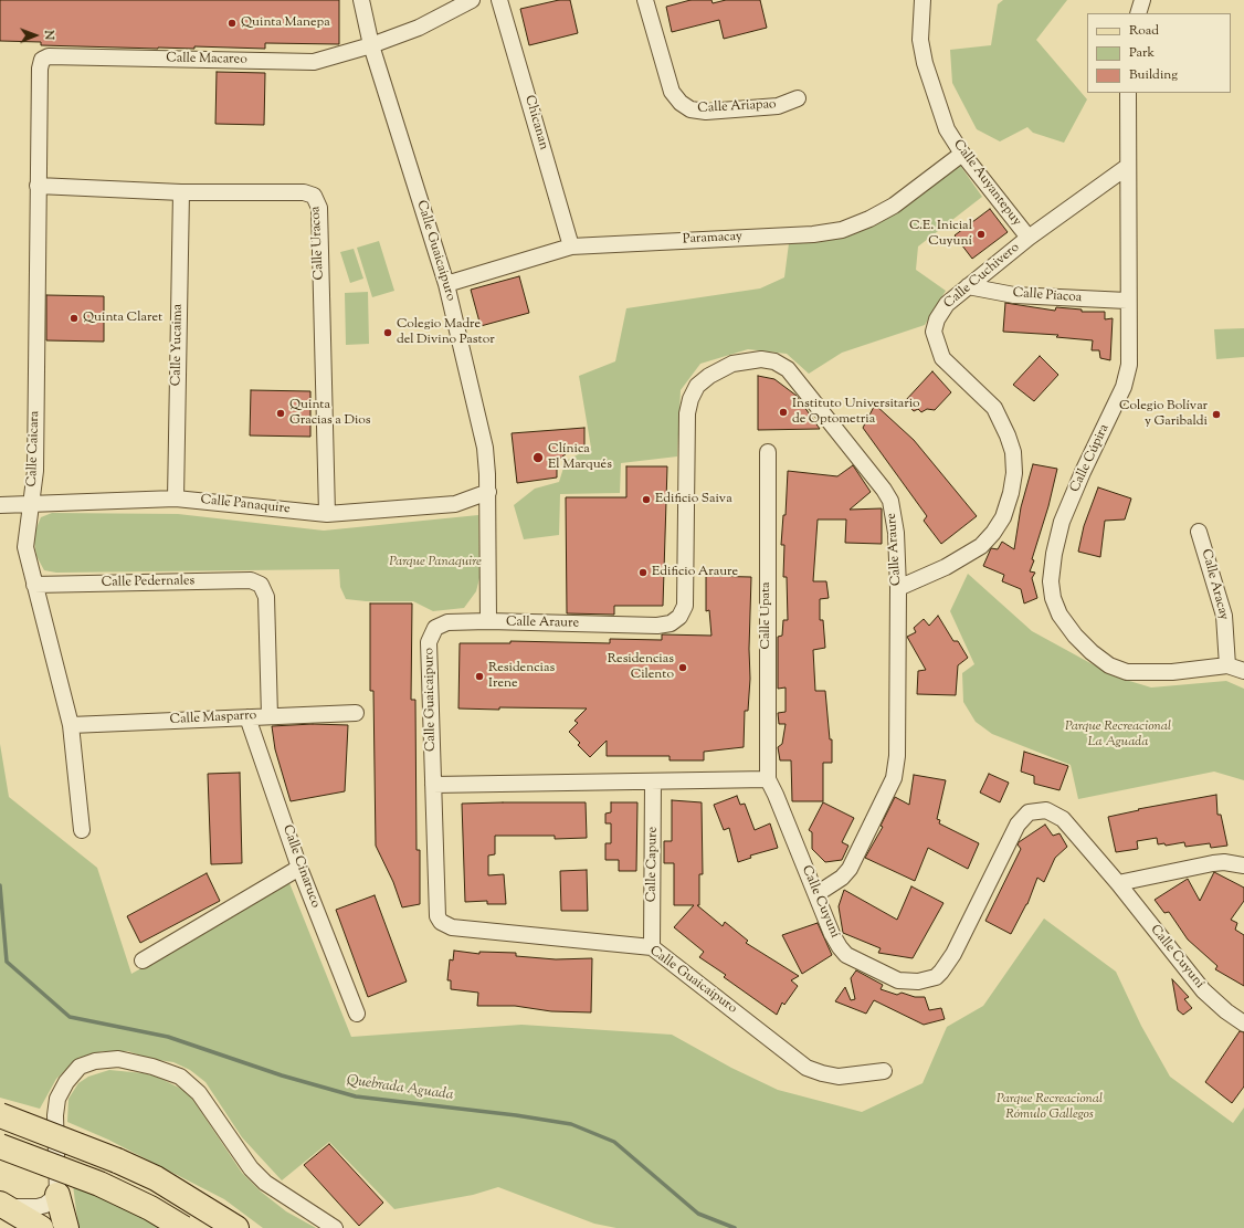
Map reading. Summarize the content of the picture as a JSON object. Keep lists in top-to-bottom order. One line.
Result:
{"streets":{"street":["Calle Macareo","Calle Ariapao","Chicanan","Calle Auyantepuy","Paramacay","Calle Uracoa","Calle Guaicaipuro","Calle Cuchivero","Calle Piacoa","Calle Yucaima","Calle Caicara","Calle Cúpira","Calle Panaquire","Calle Araure","Calle Pedernales","Calle Aracay","Calle Upata","Calle Masparro","Calle Capure","Calle Cinaruco","Calle Cuyuní"]},"crossings":[["Calle Macareo","Calle Guaicaipuro"],["Calle Macareo","Calle Caicara"],["Chicanan","Paramacay"],["Calle Auyantepuy","Paramacay"],["Calle Auyantepuy","Calle Cuchivero"],["Paramacay","Calle Guaicaipuro"],["Calle Uracoa","Calle Yucaima"],["Calle Uracoa","Calle Caicara"],["Calle Uracoa","Calle Panaquire"],["Calle Guaicaipuro","Calle Panaquire"],["Calle Guaicaipuro","Calle Araure"],["Calle Guaicaipuro","Calle Capure"],["Calle Cuchivero","Calle Piacoa"],["Calle Cuchivero","Calle Cúpira"],["Calle Cuchivero","Calle Araure"],["Calle Piacoa","Calle Cúpira"],["Calle Yucaima","Calle Panaquire"],["Calle Caicara","Calle Panaquire"],["Calle Caicara","Calle Pedernales"],["Calle Caicara","Calle Masparro"],["Calle Cúpira","Calle Aracay"],["Calle Araure","Calle Cuyuní"],["Calle Pedernales","Calle Masparro"],["Calle Upata","Calle Cuyuní"],["Calle Masparro","Calle Cinaruco"]],"water":["Quebrada Aguada"],"parks":["Parque Panaquire","Parque Recreacional La Aguada","Parque Recreacional Rómulo Gallegos"],"places":["Quinta Manepa","C.E. Inicial Cuyuní","Quinta Claret","Colegio Madre del Divino Pastor","Instituto Universitario de Optometria","Quinta Gracias a Dios","Colegio Bolívar y Garibaldi","Clínica El Marqués","Edificio Saiva","Edificio Araure","Residencias Cilento","Residencias Irene"],"legend":["Road","Park","Building"],"north":"right"}
